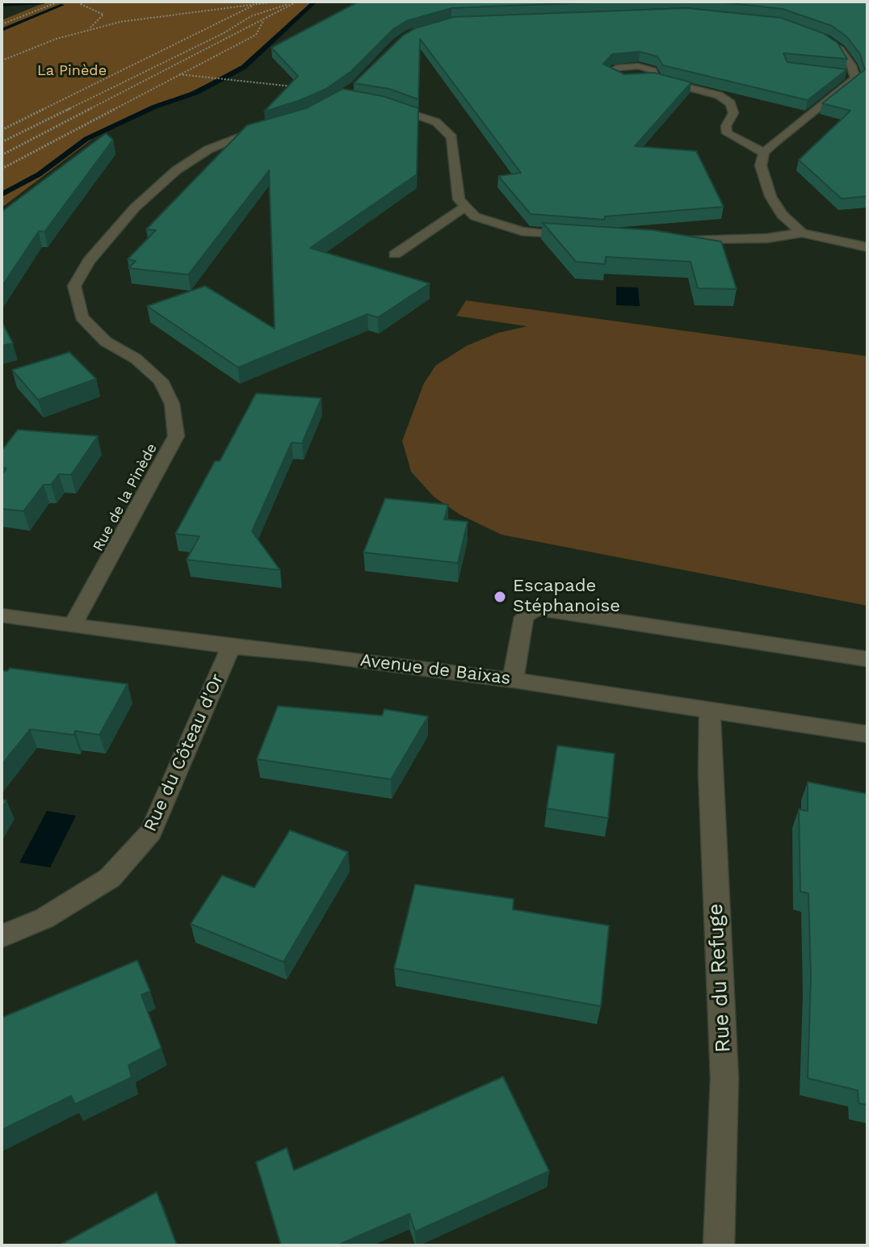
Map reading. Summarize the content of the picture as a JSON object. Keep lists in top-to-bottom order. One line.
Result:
{"streets":{"street":["Rue de la Pinède","Avenue de Baixas","Rue du Côteau d'Or","Rue du Refuge"]},"crossings":[["Rue de la Pinède","Avenue de Baixas"],["Avenue de Baixas","Rue du Côteau d'Or"],["Avenue de Baixas","Rue du Refuge"]],"parks":["La Pinède"],"places":["Escapade Stéphanoise"]}
